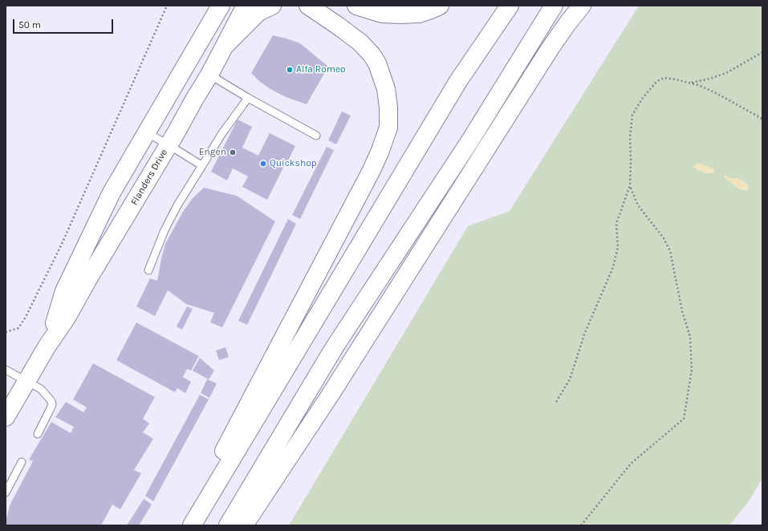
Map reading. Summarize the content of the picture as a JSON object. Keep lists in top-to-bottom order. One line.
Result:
{"streets":{"main road":["Flanders Drive"]},"places":["Alfa Romeo","Engen","Quickshop"],"scale_bar":"50 m"}
